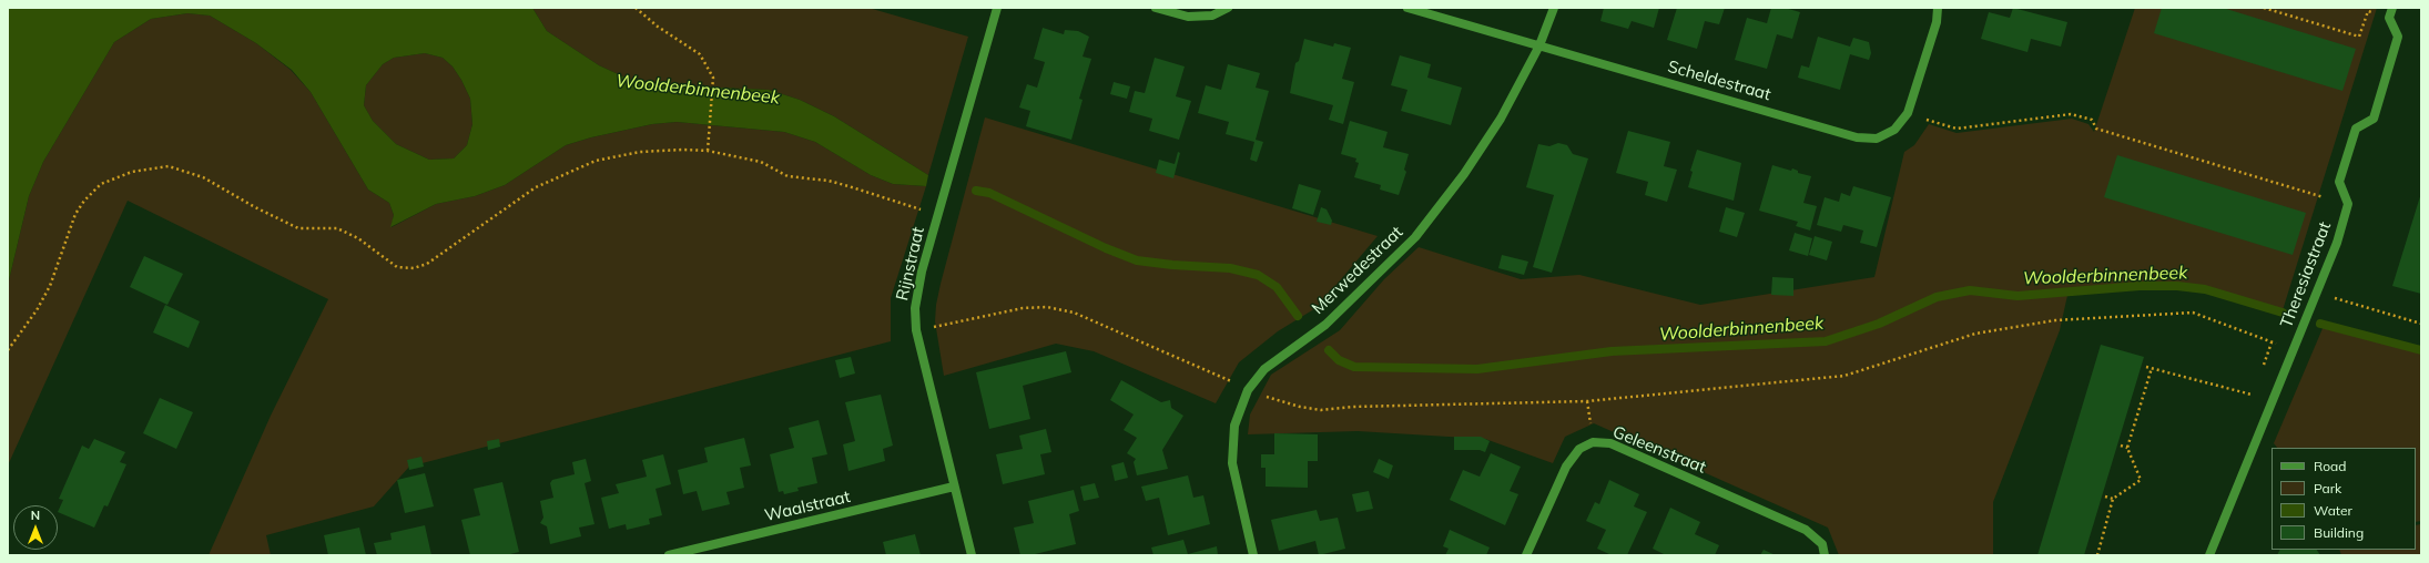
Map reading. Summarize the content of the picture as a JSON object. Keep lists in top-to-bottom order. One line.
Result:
{"streets":{"street":["Scheldestraat","Rijnstraat","Merwedestraat","Theresiastraat","Geleenstraat","Waalstraat"]},"crossings":[["Scheldestraat","Merwedestraat"],["Rijnstraat","Waalstraat"]],"water":["Woolderbinnenbeek"],"legend":["Road","Park","Water","Building"],"north":"top"}
